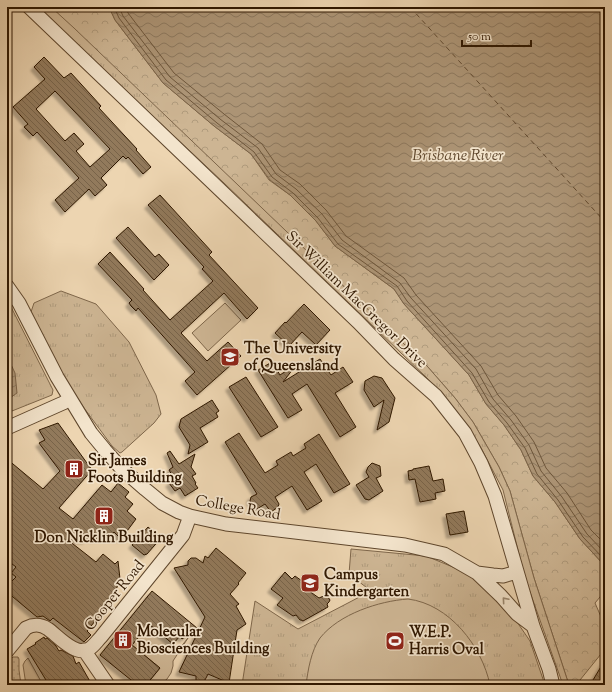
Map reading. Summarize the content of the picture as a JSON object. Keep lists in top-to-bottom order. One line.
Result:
{"streets":{"street":["Sir William MacGregor Drive","College Road","Cooper Road"]},"crossings":[["Sir William MacGregor Drive","College Road"],["College Road","Cooper Road"]],"water":["Brisbane River"],"places":{"school or university":["The University of Queensland","Campus Kindergarten"],"building":["Sir James Foots Building","Don Nicklin Building","Molecular Biosciences Building"],"sports":["W.E.P. Harris Oval"]},"scale_bar":"50 m"}
